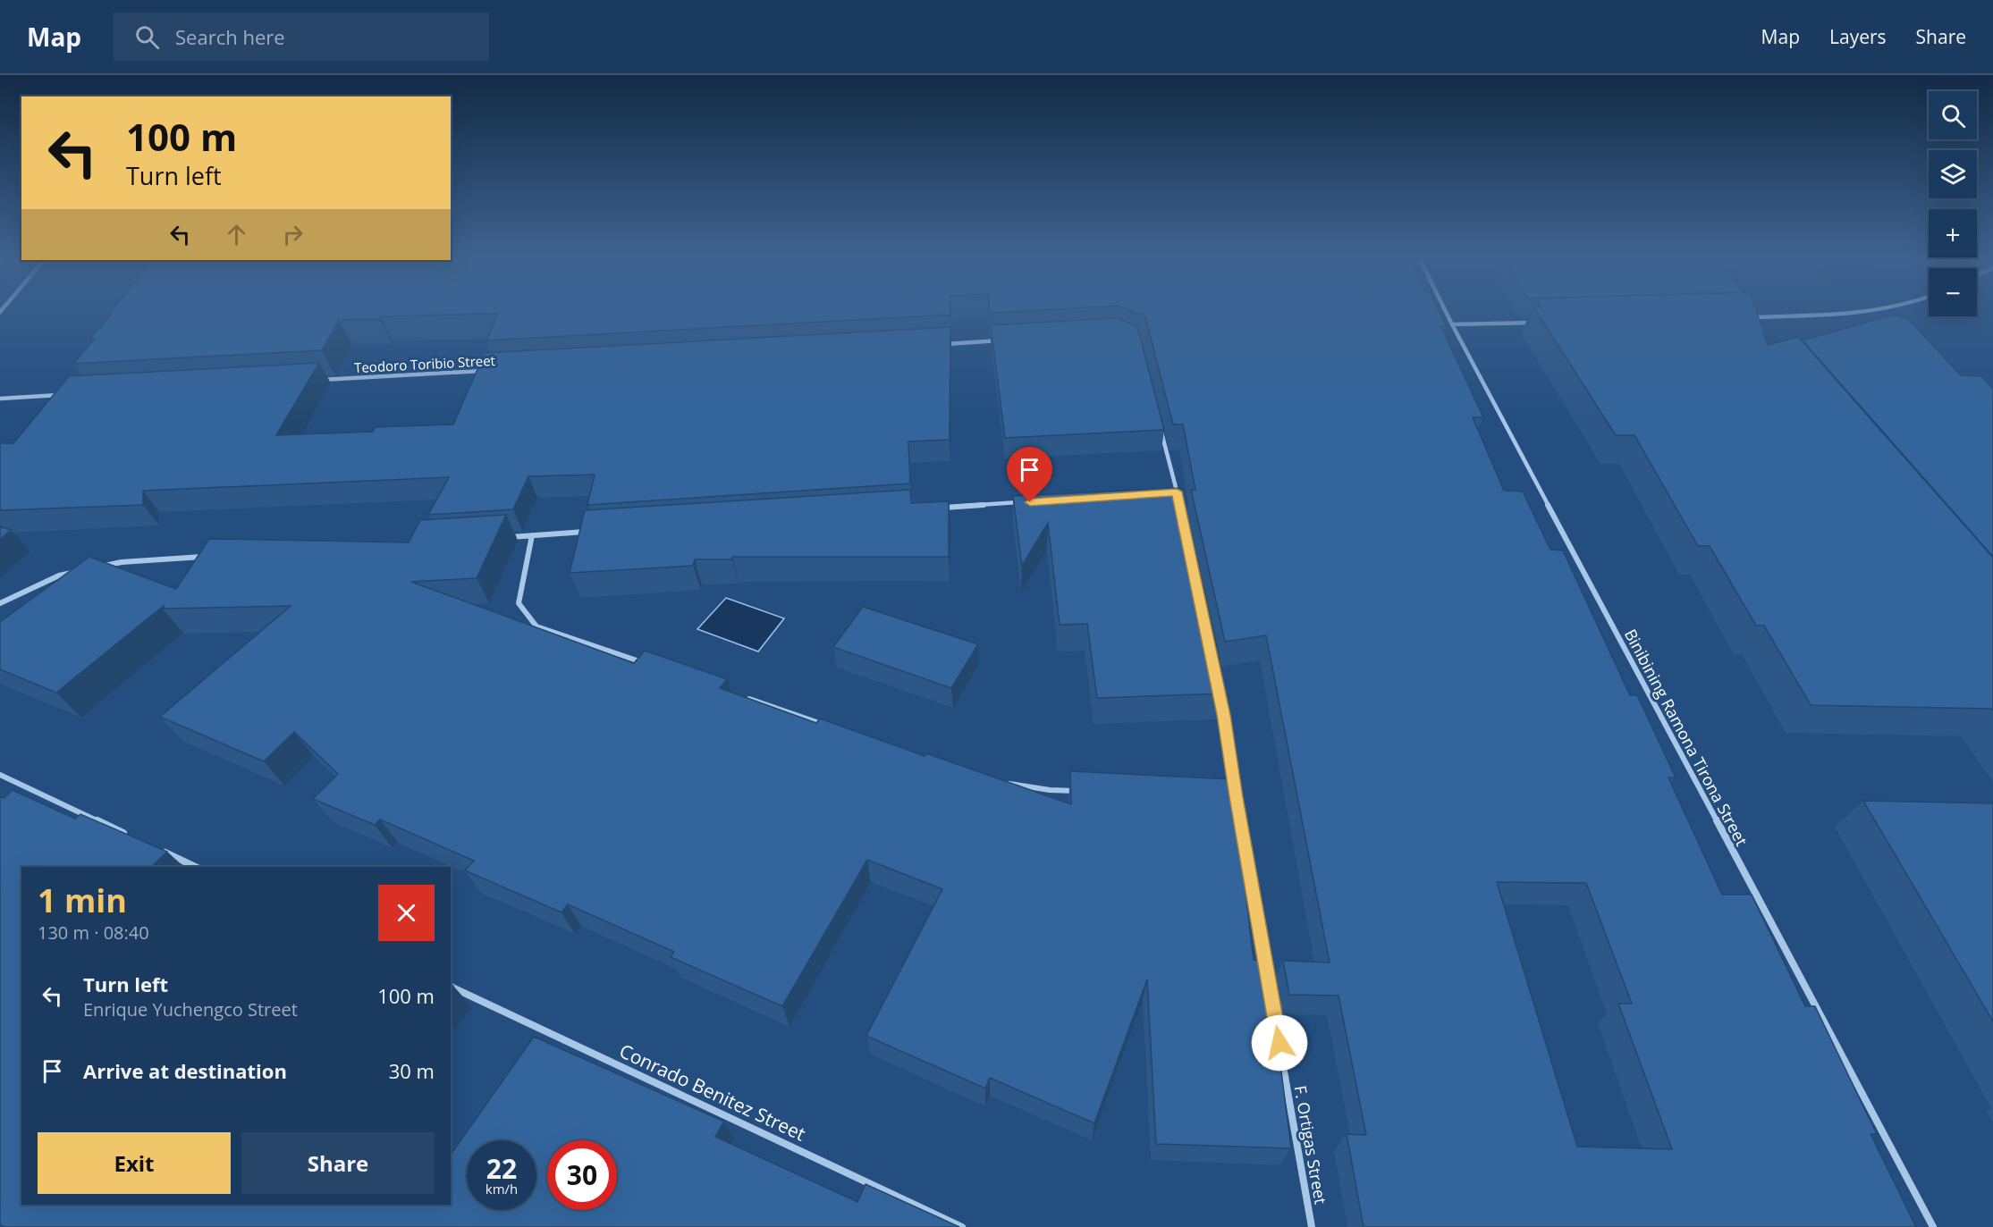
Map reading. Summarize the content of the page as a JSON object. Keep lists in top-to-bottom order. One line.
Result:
{"streets":{"street":["Teodoro Toribio Street","Binibining Ramona Tirona Street","Conrado Benitez Street","F. Ortigas Street"]},"page":{"header":"Map","search":"Search here","nav":["Map","Layers","Share"],"map_buttons":["+","−"],"turn":["100 m","Turn left"],"heading":["1 min","130 m · 08:40"],"list":[{"name":"Turn left","note":"Enrique Yuchengco Street","value":"100 m"},{"name":"Arrive at destination","value":"30 m"}],"buttons":["Exit","Share"],"speed":"22 km/h","limit":"30"}}
